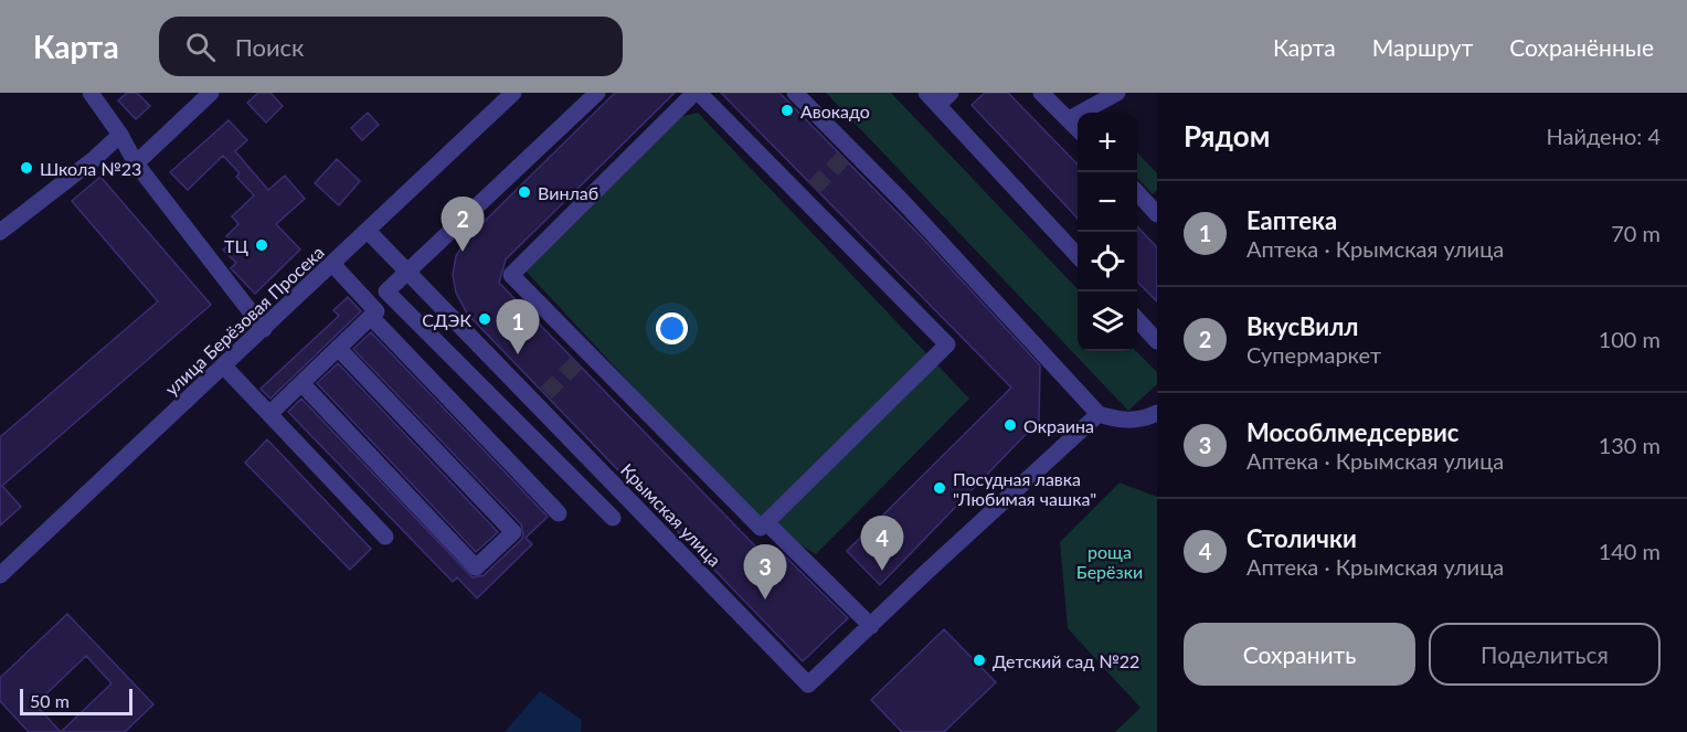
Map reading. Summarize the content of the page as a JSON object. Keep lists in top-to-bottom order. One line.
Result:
{"streets":{"street":["улица Берёзовая Просека","Крымская улица"]},"crossings":[["улица Берёзовая Просека","Крымская улица"]],"parks":["роща Берёзки"],"places":["Авокадо","Школа №23","Винлаб","ТЦ","СДЭК","Окраина","Посудная лавка \"Любимая чашка\"","Детский сад №22"],"scale_bar":"50 m","page":{"header":"Карта","search":"Поиск","nav":["Карта","Маршрут","Сохранённые"],"heading":["Рядом","Найдено: 4"],"map_buttons":["+","−"],"list":[{"mark":"1","name":"Еаптека","note":"Аптека · Крымская улица","value":"70 m"},{"mark":"2","name":"ВкусВилл","note":"Супермаркет","value":"100 m"},{"mark":"3","name":"Мособлмедсервис","note":"Аптека · Крымская улица","value":"130 m"},{"mark":"4","name":"Столички","note":"Аптека · Крымская улица","value":"140 m"}],"pins":["2","1","4","3"],"buttons":["Сохранить","Поделиться"],"scale":"50 m"}}
